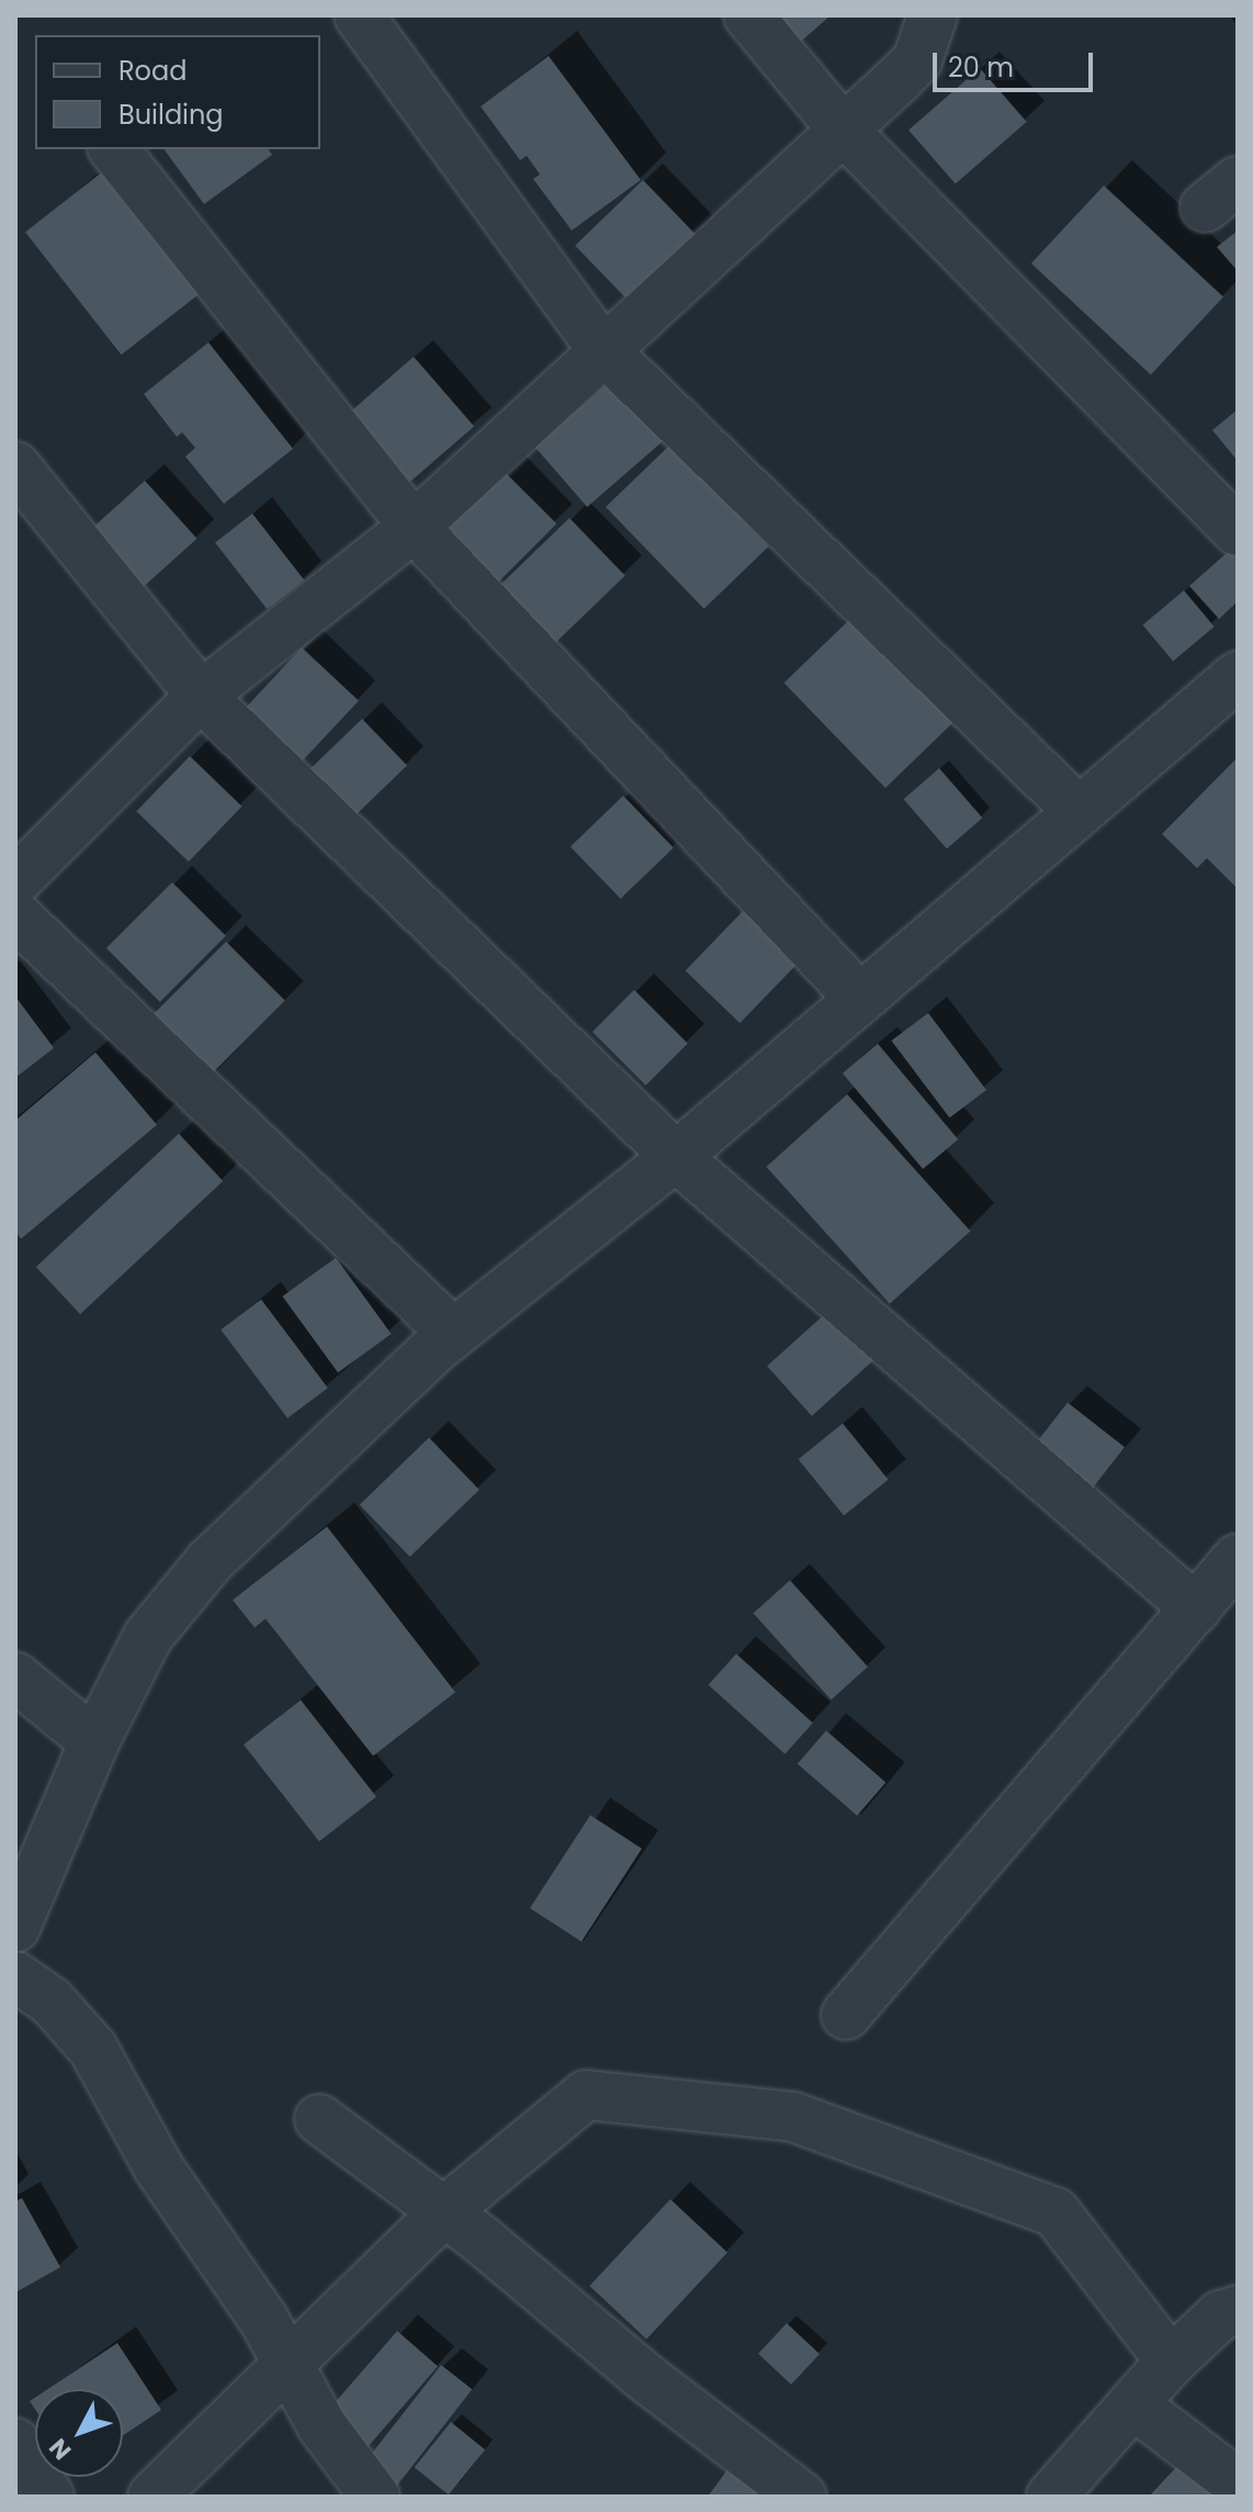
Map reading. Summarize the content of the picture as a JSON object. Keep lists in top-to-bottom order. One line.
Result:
{"legend":["Road","Building"],"scale_bar":"20 m","north":"bottom left"}
